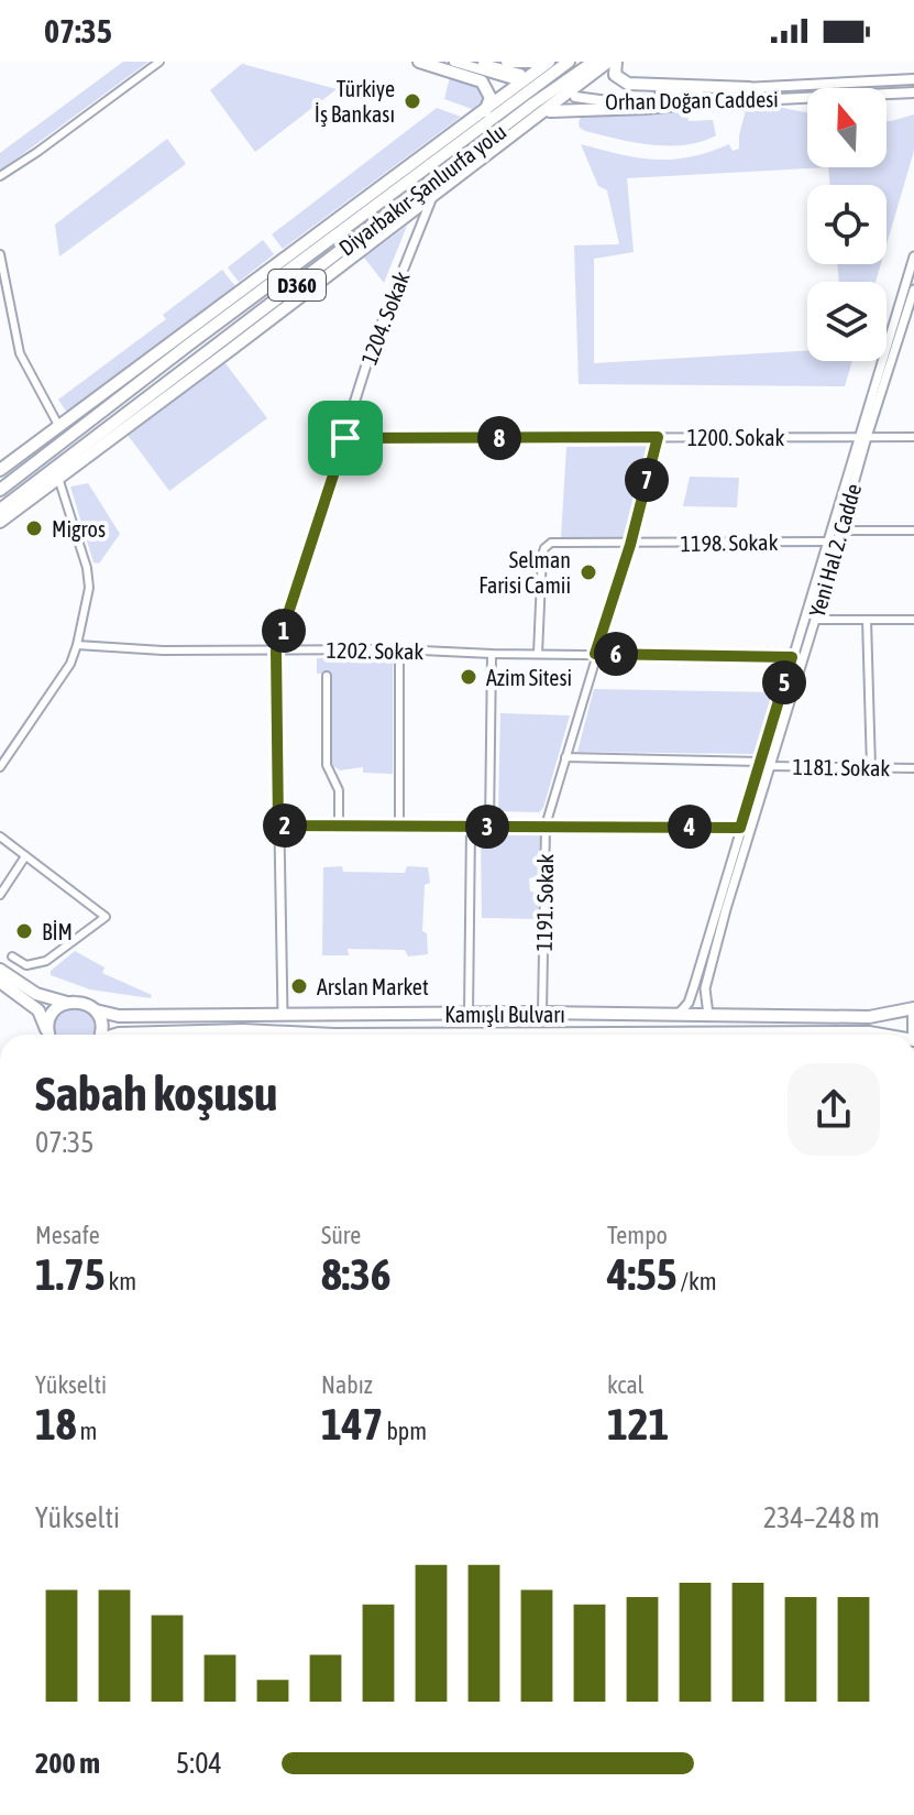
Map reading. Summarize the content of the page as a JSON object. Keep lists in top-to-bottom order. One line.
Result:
{"streets":{"highway":["Diyarbakır-Şanlıurfa yolu","D360","Kamışlı Bulvarı"],"main road":["Orhan Doğan Caddesi"],"street":["1204. Sokak","1200. Sokak","1198. Sokak","Yeni Hal 2. Cadde","1202. Sokak","1181. Sokak","1191. Sokak"]},"crossings":[["1204. Sokak","1200. Sokak"],["1204. Sokak","1202. Sokak"],["1204. Sokak","Kamışlı Bulvarı"],["1200. Sokak","Yeni Hal 2. Cadde"],["1200. Sokak","1191. Sokak"],["1198. Sokak","1202. Sokak"],["1198. Sokak","1191. Sokak"],["Yeni Hal 2. Cadde","1181. Sokak"],["Yeni Hal 2. Cadde","Kamışlı Bulvarı"],["1202. Sokak","1191. Sokak"],["1191. Sokak","Kamışlı Bulvarı"]],"places":["Türkiye İş Bankası","Migros","Selman Farisi Camii","Azim Sitesi","BİM","Arslan Market"],"north":"top","page":{"status":"07:35","pins":["8","7","1","6","5","2","3","4"],"heading":["Sabah koşusu","07:35"],"stats":[["Mesafe","1.75 km"],["Süre","8:36"],["Tempo","4:55 /km"],["Yükselti","18 m"],["Nabız","147 bpm"],["kcal","121"]],"chart":["Yükselti","234–248 m"],"list":[{"name":"200 m","note":"5:04"}]}}
